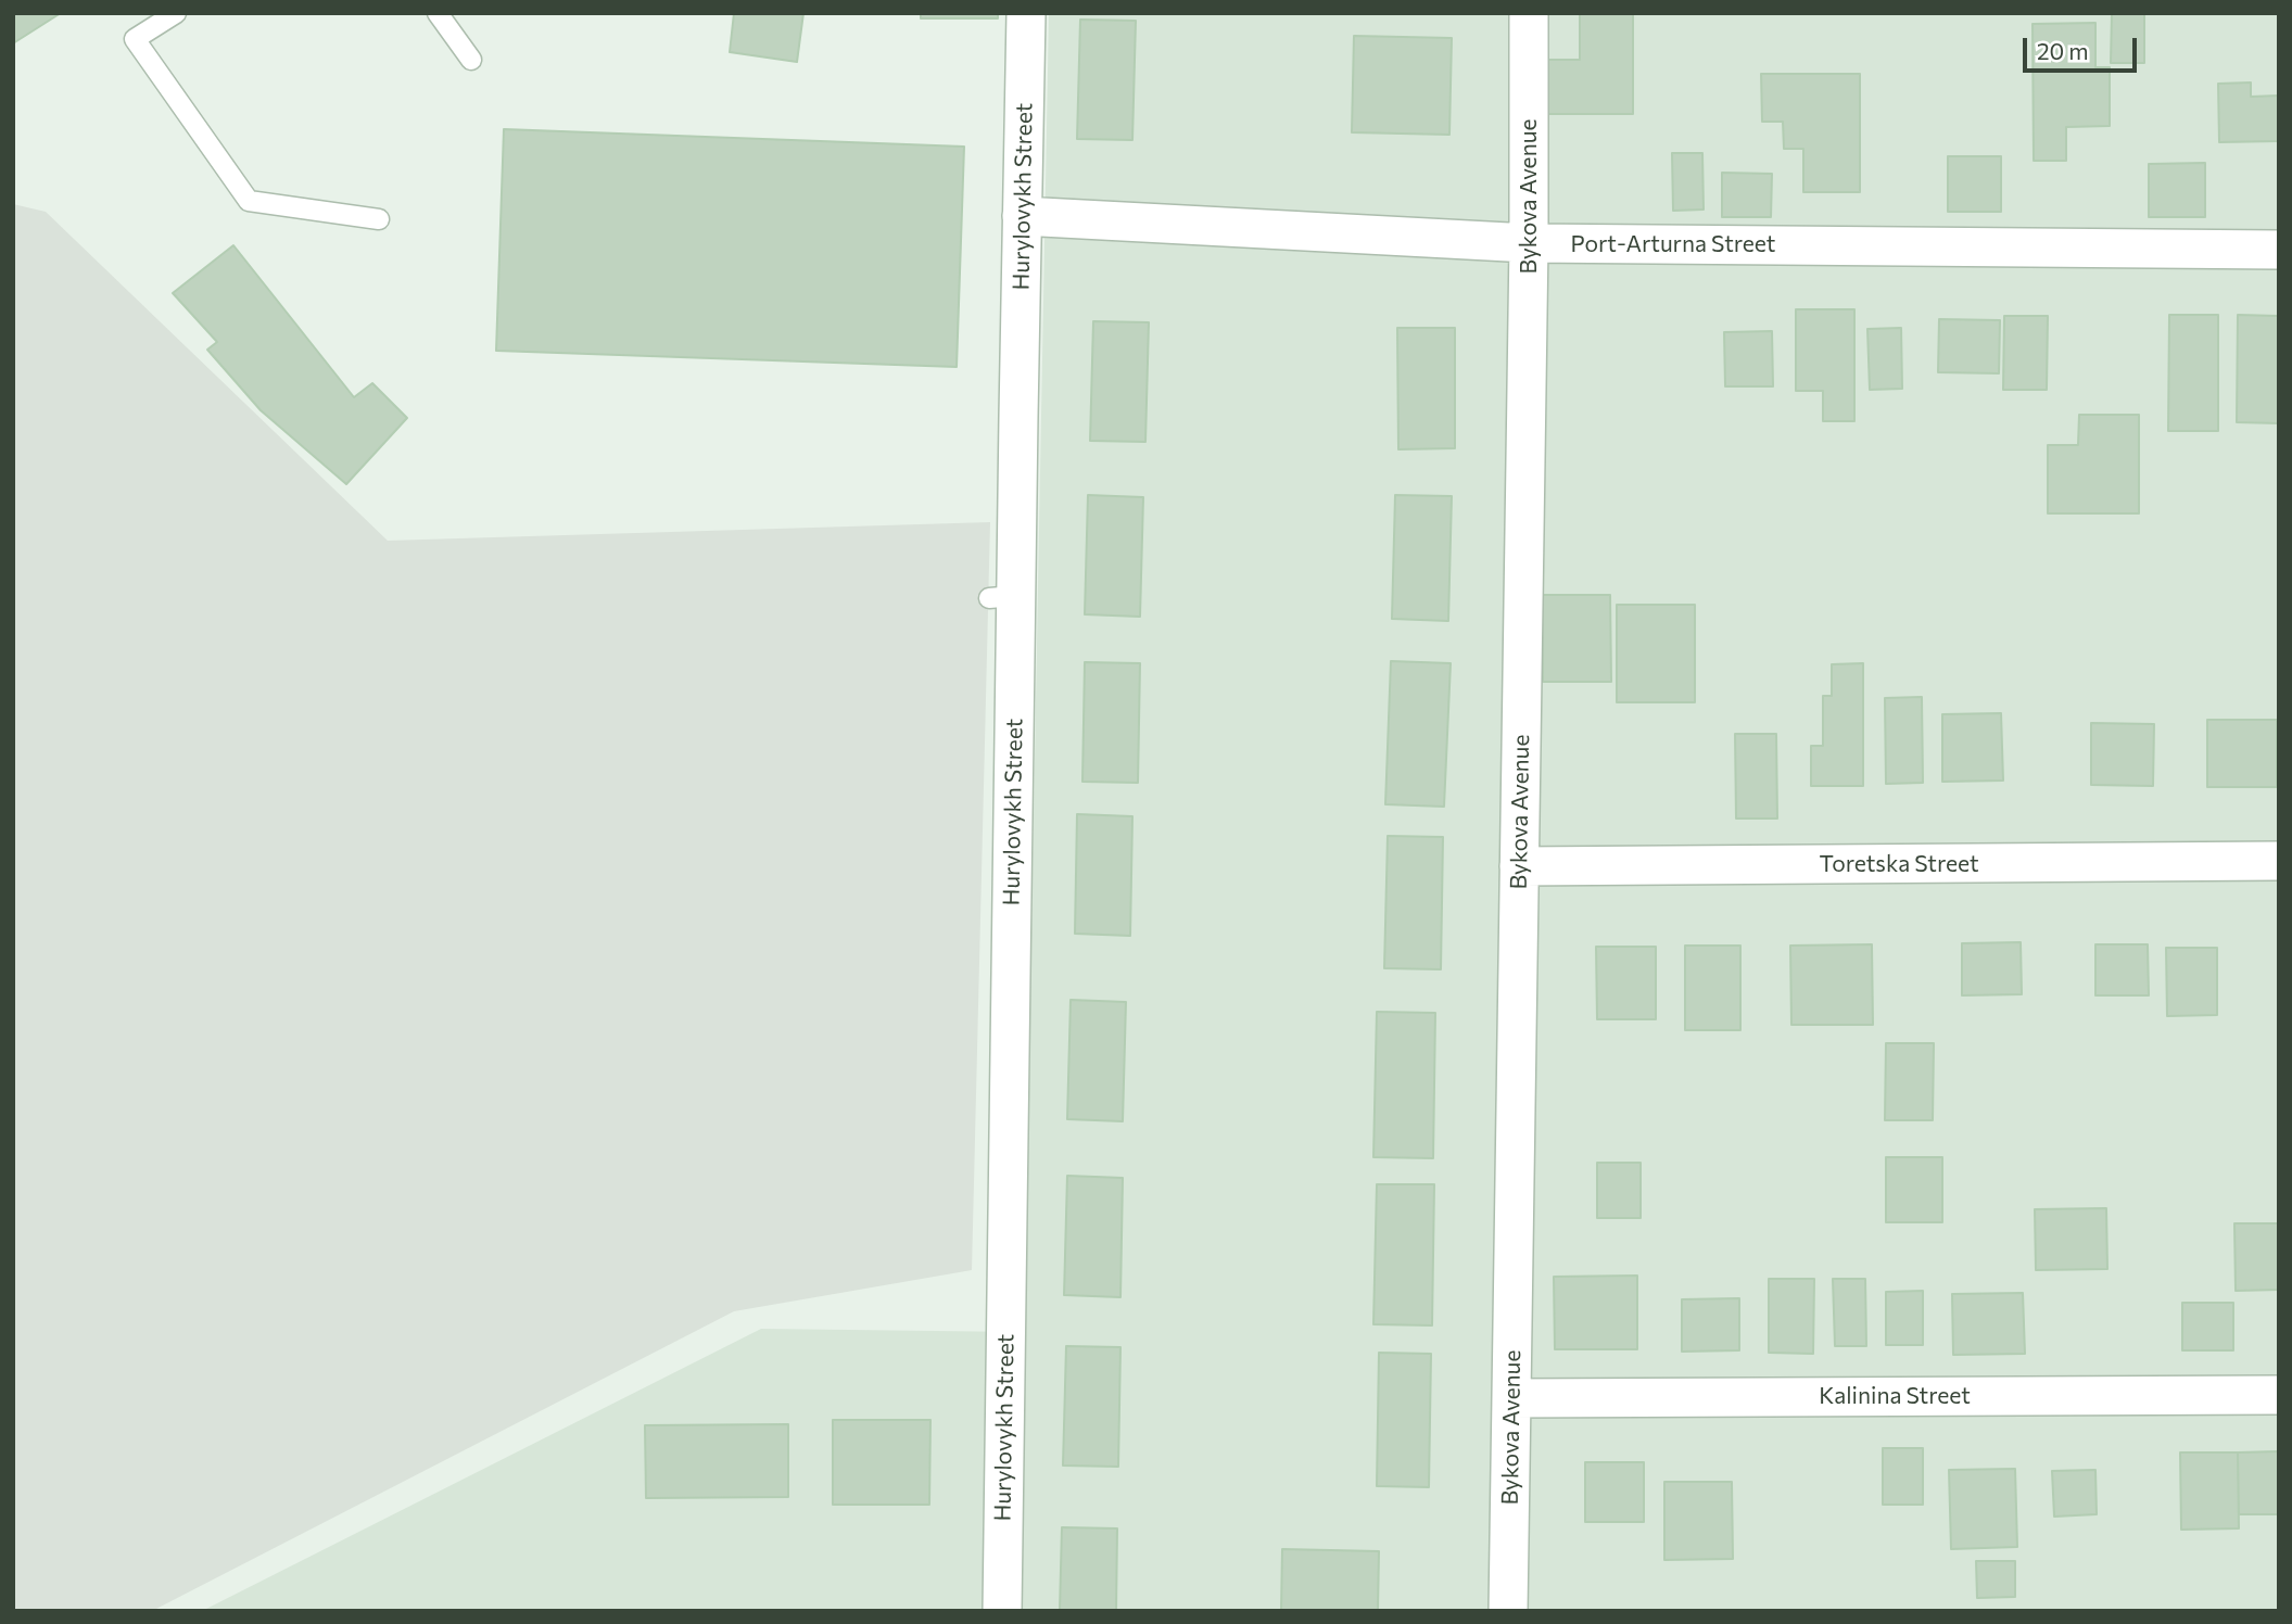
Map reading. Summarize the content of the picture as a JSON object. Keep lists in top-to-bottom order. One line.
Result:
{"streets":{"street":["Hurylovykh Street","Bykova Avenue","Port-Arturna Street","Toretska Street","Kalinina Street"]},"crossings":[["Hurylovykh Street","Port-Arturna Street"],["Bykova Avenue","Port-Arturna Street"],["Bykova Avenue","Toretska Street"],["Bykova Avenue","Kalinina Street"]],"scale_bar":"20 m"}
